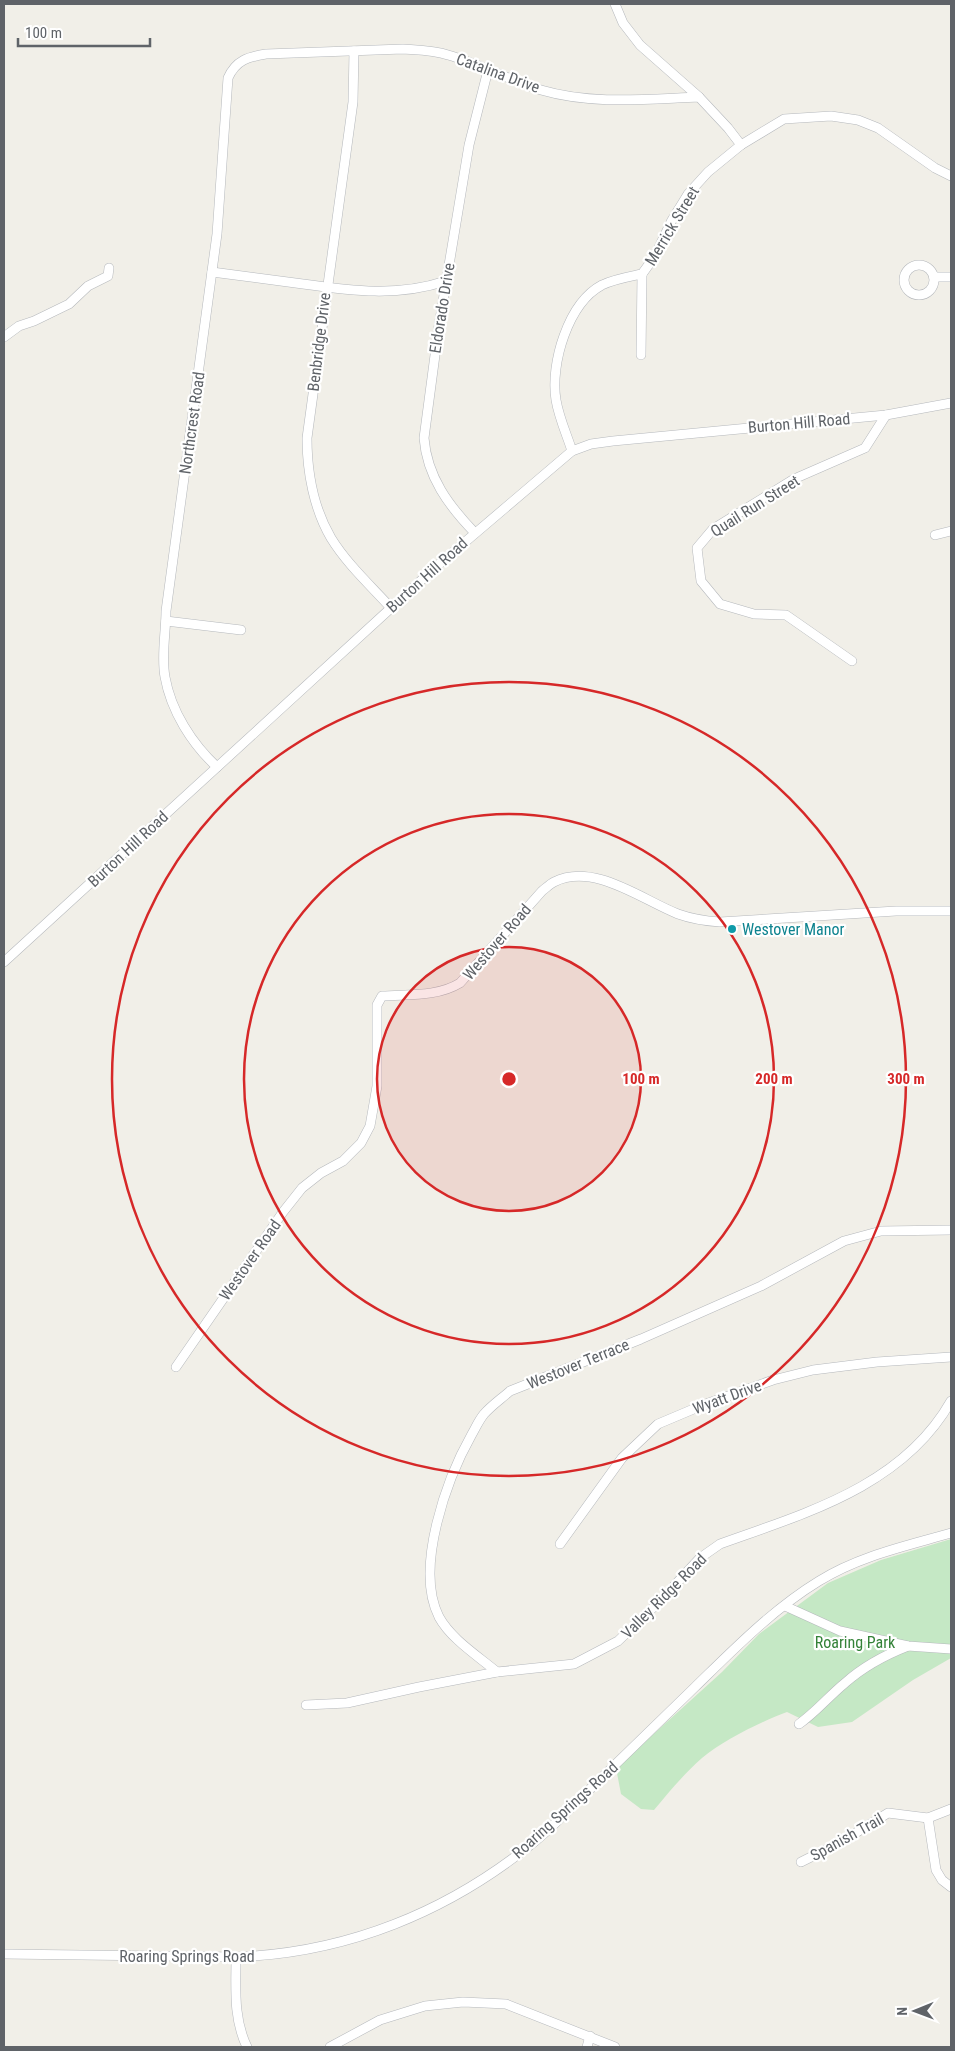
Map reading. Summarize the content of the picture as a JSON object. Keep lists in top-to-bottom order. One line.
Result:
{"streets":{"street":["Catalina Drive","Merrick Street","Eldorado Drive","Benbridge Drive","Northcrest Road","Burton Hill Road","Quail Run Street","Westover Road","Westover Terrace","Wyatt Drive","Valley Ridge Road","Roaring Springs Road","Spanish Trail"]},"crossings":[["Catalina Drive","Eldorado Drive"],["Catalina Drive","Benbridge Drive"],["Catalina Drive","Northcrest Road"],["Merrick Street","Burton Hill Road"],["Eldorado Drive","Burton Hill Road"],["Benbridge Drive","Burton Hill Road"],["Northcrest Road","Burton Hill Road"],["Burton Hill Road","Quail Run Street"],["Westover Terrace","Valley Ridge Road"]],"parks":["Roaring Park"],"places":["Westover Manor"],"scale_bar":"100 m","north":"left","rings":["100 m","200 m","300 m"]}
